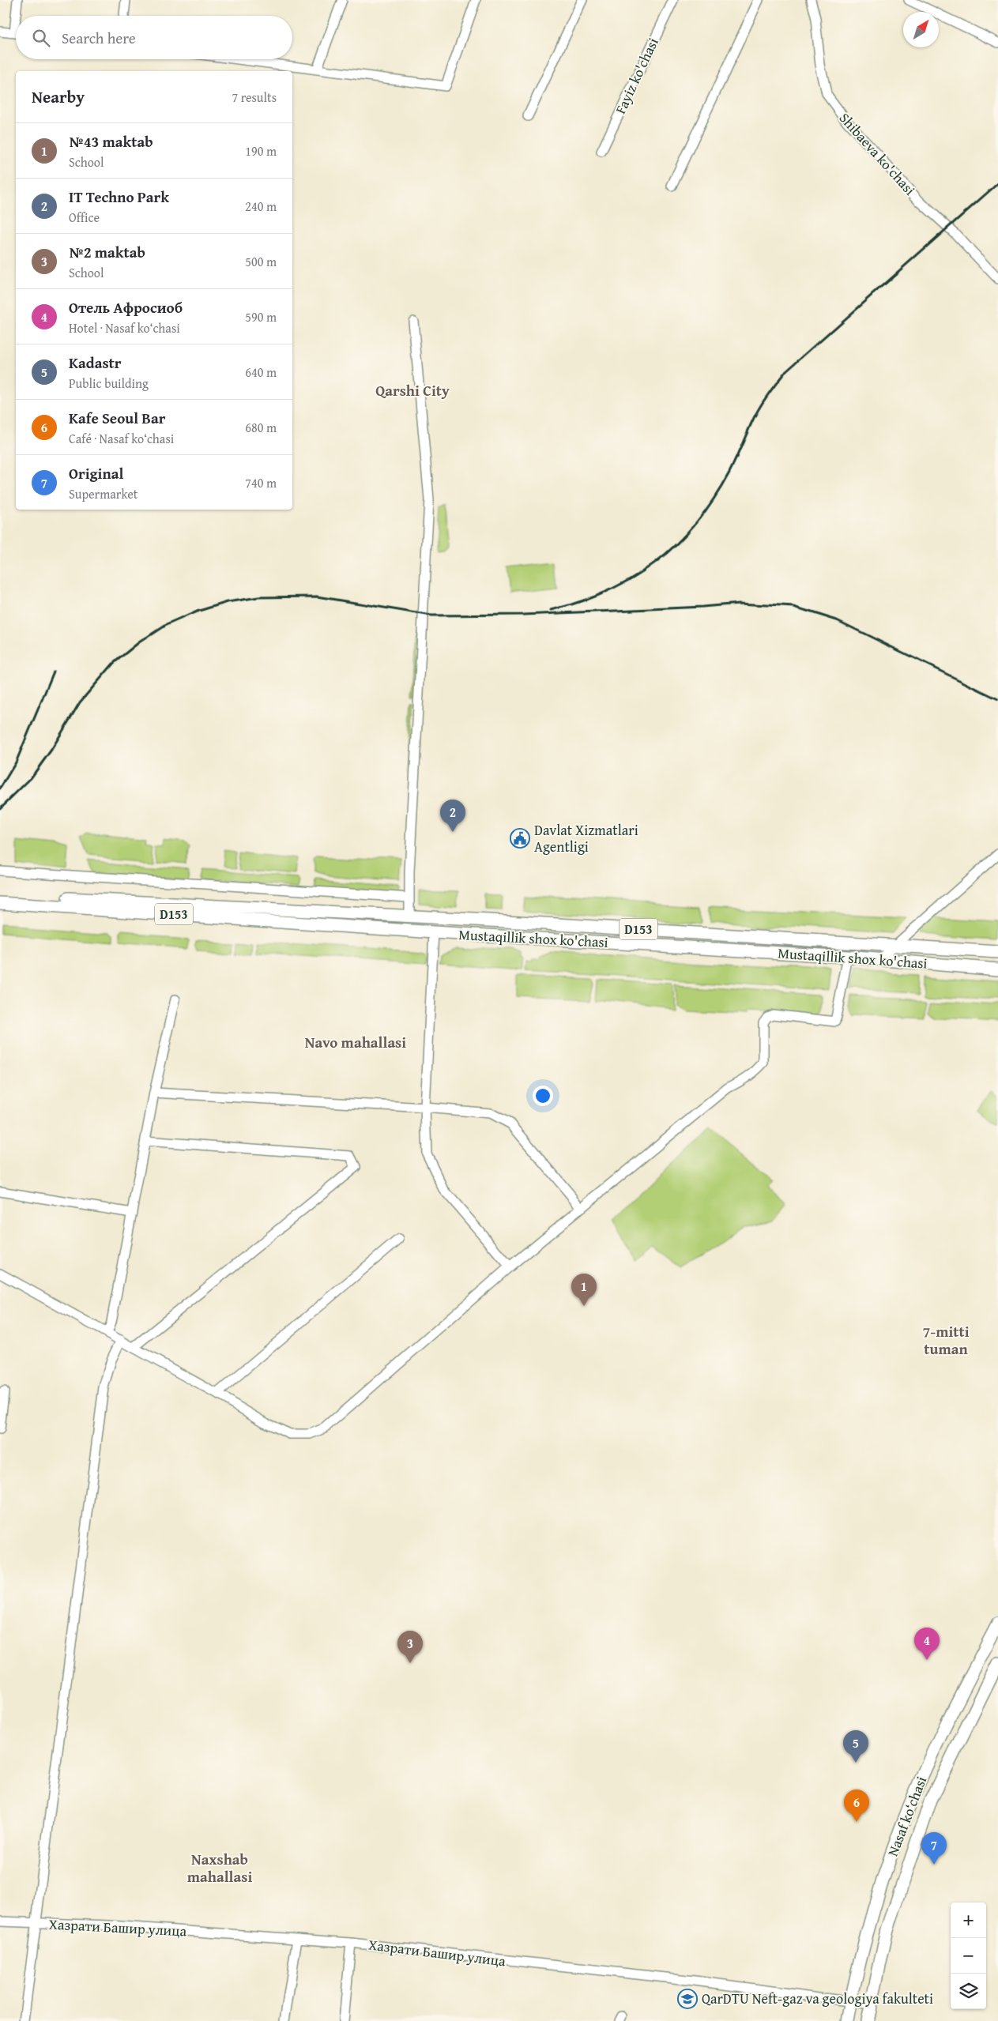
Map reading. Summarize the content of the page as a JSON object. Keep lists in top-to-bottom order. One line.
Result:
{"streets":{"main road":["D153","Mustaqillik shox ko'chasi","Nasaf ko‘chasi"],"street":["Fayiz ko'chasi","Shibaeva ko'chasi","Хазрати Башир улица"]},"crossings":[["D153","Mustaqillik shox ko'chasi"],["Nasaf ko‘chasi","Хазрати Башир улица"]],"districts":["Qarshi City","Navo mahallasi","7-mitti tuman","Naxshab mahallasi"],"places":{"public building":["Davlat Xizmatlari Agentligi"],"school or university":["QarDTU Neft-gaz va geologiya fakulteti"]},"north":"top right","page":{"search":"Search here","heading":["Nearby","7 results"],"list":[{"mark":"1","name":"№43 maktab","note":"School","value":"190 m"},{"mark":"2","name":"IT Techno Park","note":"Office","value":"240 m"},{"mark":"3","name":"№2 maktab","note":"School","value":"500 m"},{"mark":"4","name":"Отель Афросиоб","note":"Hotel · Nasaf ko‘chasi","value":"590 m"},{"mark":"5","name":"Kadastr","note":"Public building","value":"640 m"},{"mark":"6","name":"Kafe Seoul Bar","note":"Café · Nasaf ko‘chasi","value":"680 m"},{"mark":"7","name":"Original","note":"Supermarket","value":"740 m"}],"pins":["2","1","4","3","5","6","7"],"map_buttons":["+","−"]}}
